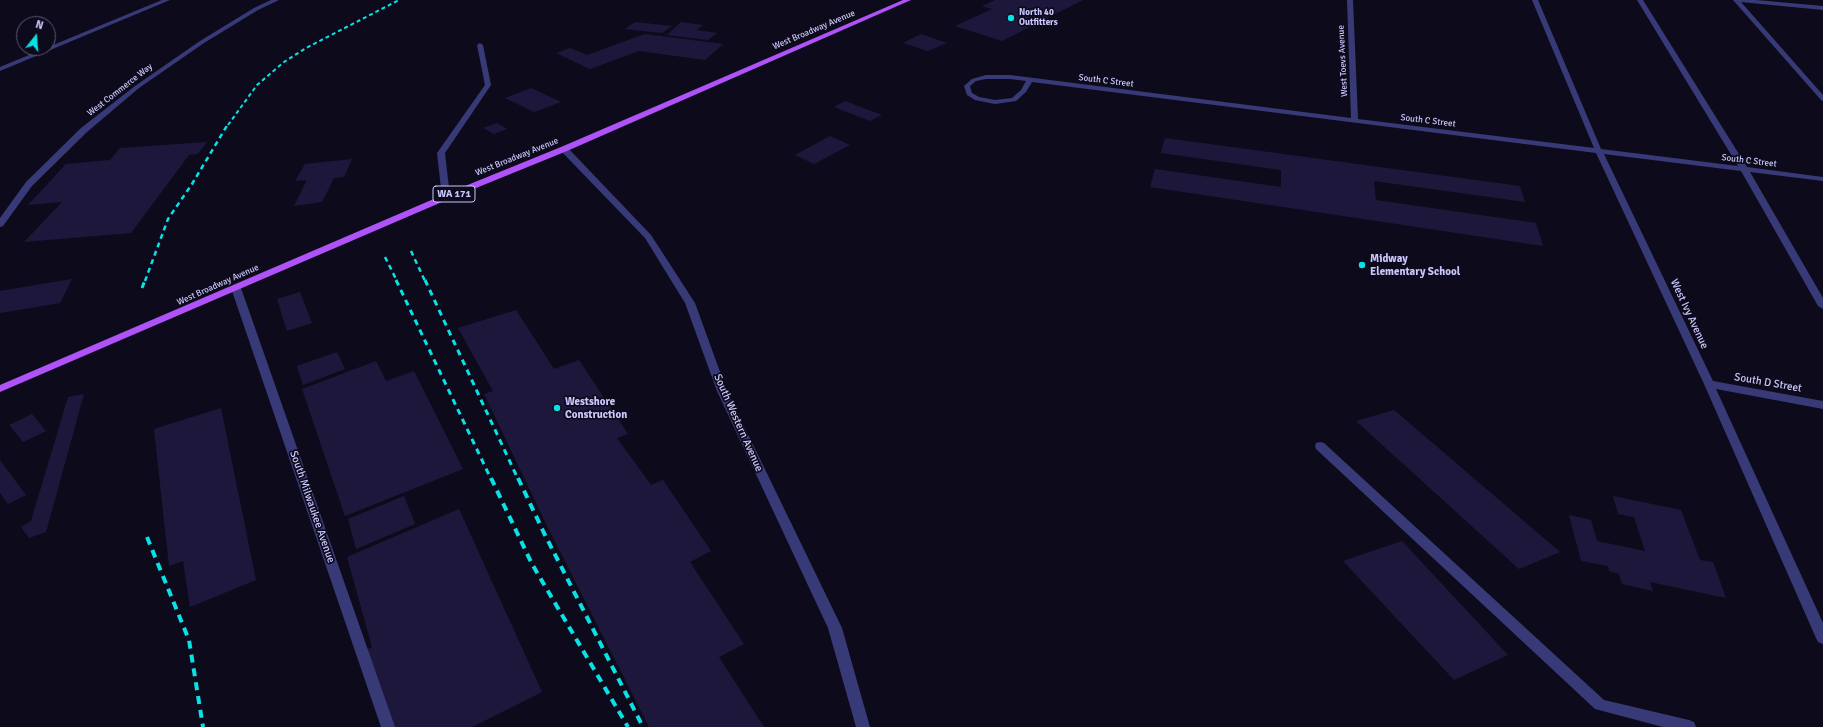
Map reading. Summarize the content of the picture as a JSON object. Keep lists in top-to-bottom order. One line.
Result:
{"streets":{"main road":["West Broadway Avenue","WA 171"],"street":["West Toevs Avenue","South C Street","West Commerce Way","West Ivy Avenue","South D Street","South Western Avenue","South Milwaukee Avenue"]},"crossings":[["West Broadway Avenue","South Western Avenue"],["West Broadway Avenue","South Milwaukee Avenue"],["West Toevs Avenue","South C Street"],["South C Street","West Ivy Avenue"],["West Ivy Avenue","South D Street"]],"places":["North 40 Outfitters","Midway Elementary School","Westshore Construction"],"north":"top"}
